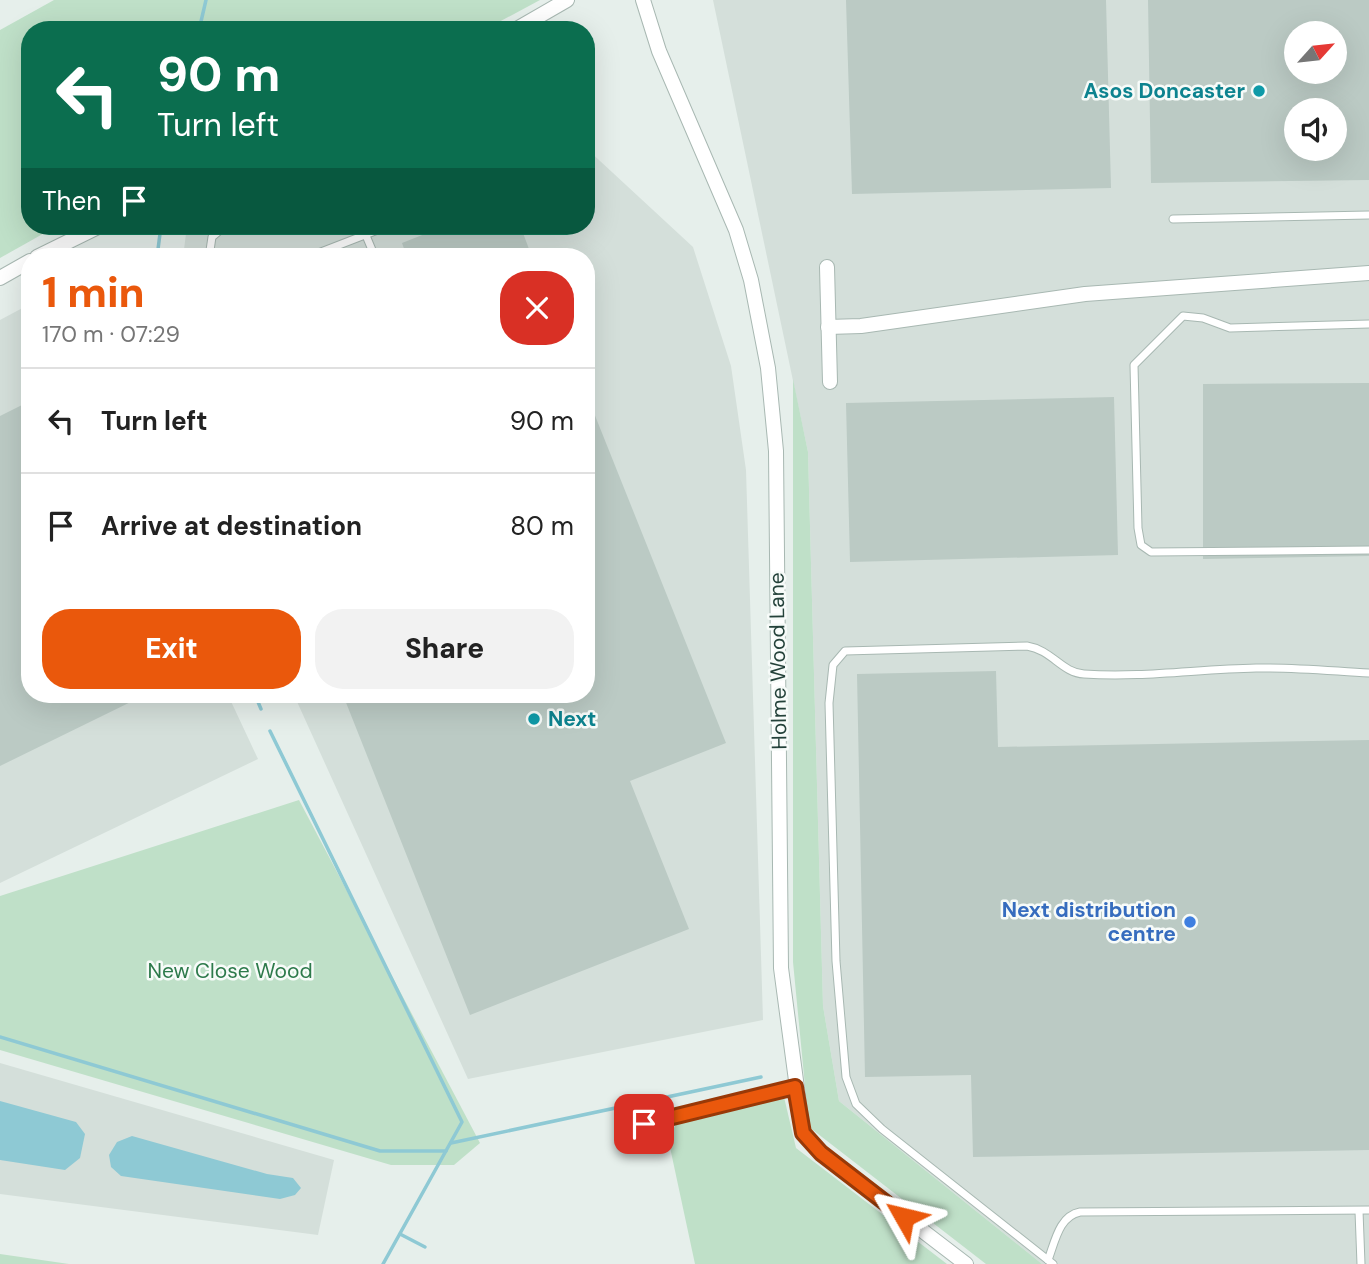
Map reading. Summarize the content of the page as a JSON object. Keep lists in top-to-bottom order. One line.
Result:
{"streets":{"street":["Holme Wood Lane"]},"parks":["New Close Wood"],"places":["Asos Doncaster","Next","Next distribution centre"],"north":"top right","page":{"turn":["90 m","Turn left"],"then":"Then","heading":["1 min","170 m · 07:29"],"list":[{"name":"Turn left","value":"90 m"},{"name":"Arrive at destination","value":"80 m"}],"buttons":["Exit","Share"]}}
